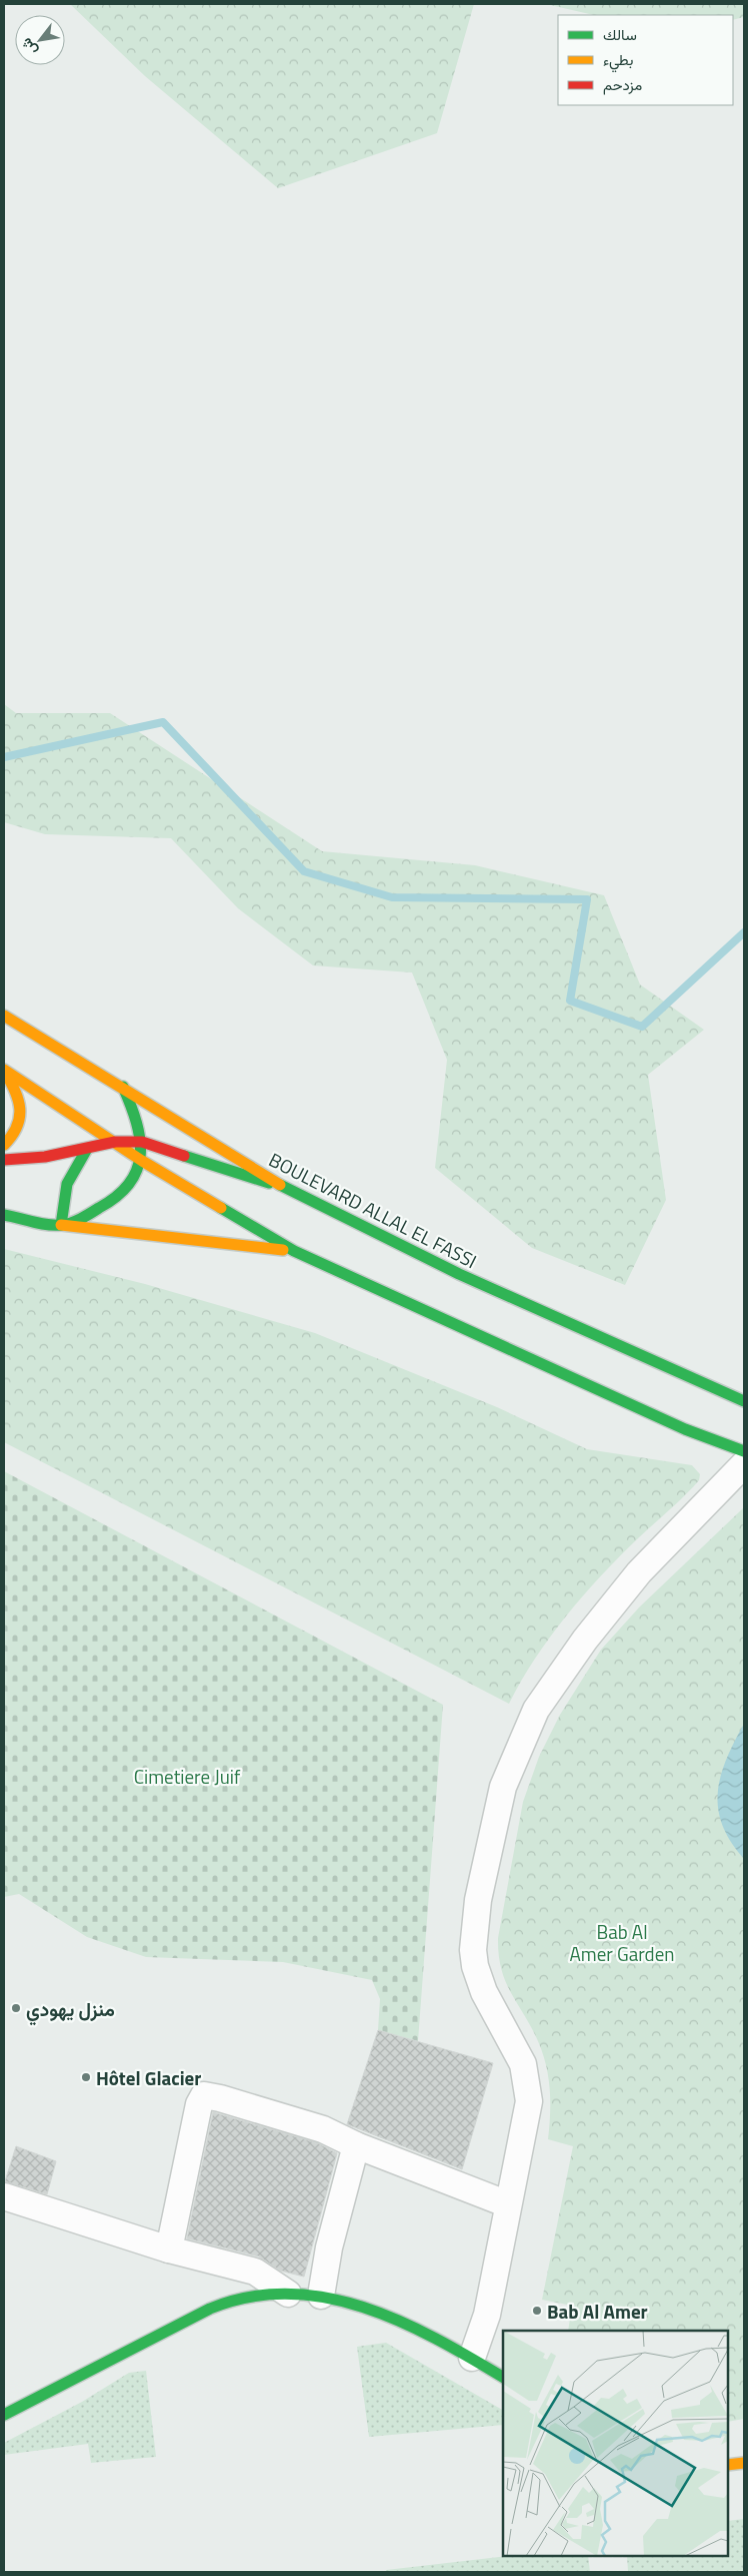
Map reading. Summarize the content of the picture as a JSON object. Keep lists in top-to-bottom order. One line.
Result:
{"streets":{"main road":["BOULEVARD ALLAL EL FASSI"]},"parks":["Cimetiere Juif","Bab Al Amer Garden"],"places":["منزل يهودي","Hôtel Glacier","Bab Al Amer"],"legend":["سالك","بطيء","مزدحم"],"north":"bottom left"}
